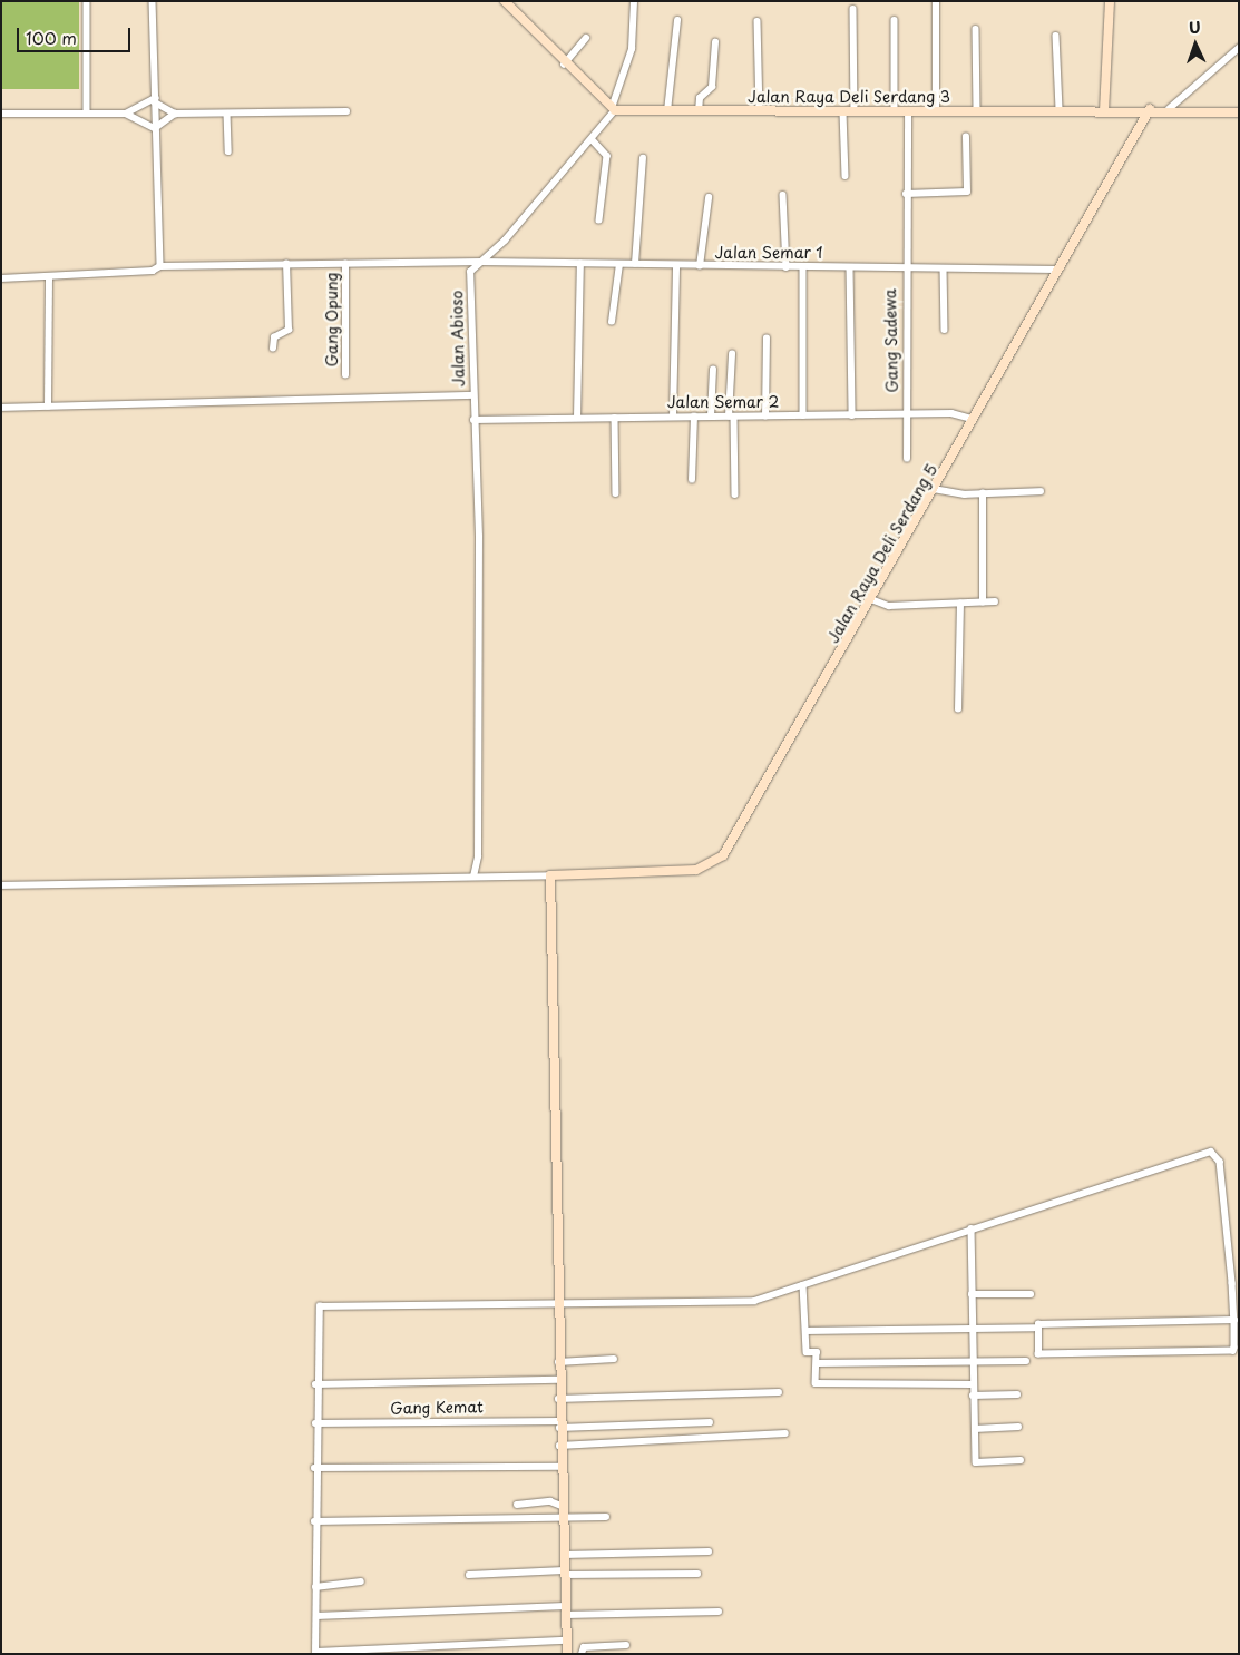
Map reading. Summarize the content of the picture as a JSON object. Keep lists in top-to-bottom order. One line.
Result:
{"streets":{"street":["Jalan Raya Deli Serdang 3","Jalan Semar 1","Gang Opung","Jalan Abioso","Gang Sadewa","Jalan Semar 2","Jalan Raya Deli Serdang 5","Gang Kemat"]},"crossings":[["Jalan Raya Deli Serdang 3","Jalan Abioso"],["Jalan Raya Deli Serdang 3","Gang Sadewa"],["Jalan Raya Deli Serdang 3","Jalan Raya Deli Serdang 5"],["Jalan Semar 1","Gang Opung"],["Jalan Semar 1","Jalan Abioso"],["Jalan Semar 1","Gang Sadewa"],["Jalan Semar 1","Jalan Raya Deli Serdang 5"],["Jalan Abioso","Jalan Semar 2"],["Gang Sadewa","Jalan Semar 2"],["Jalan Semar 2","Jalan Raya Deli Serdang 5"]],"scale_bar":"100 m","north":"top"}
